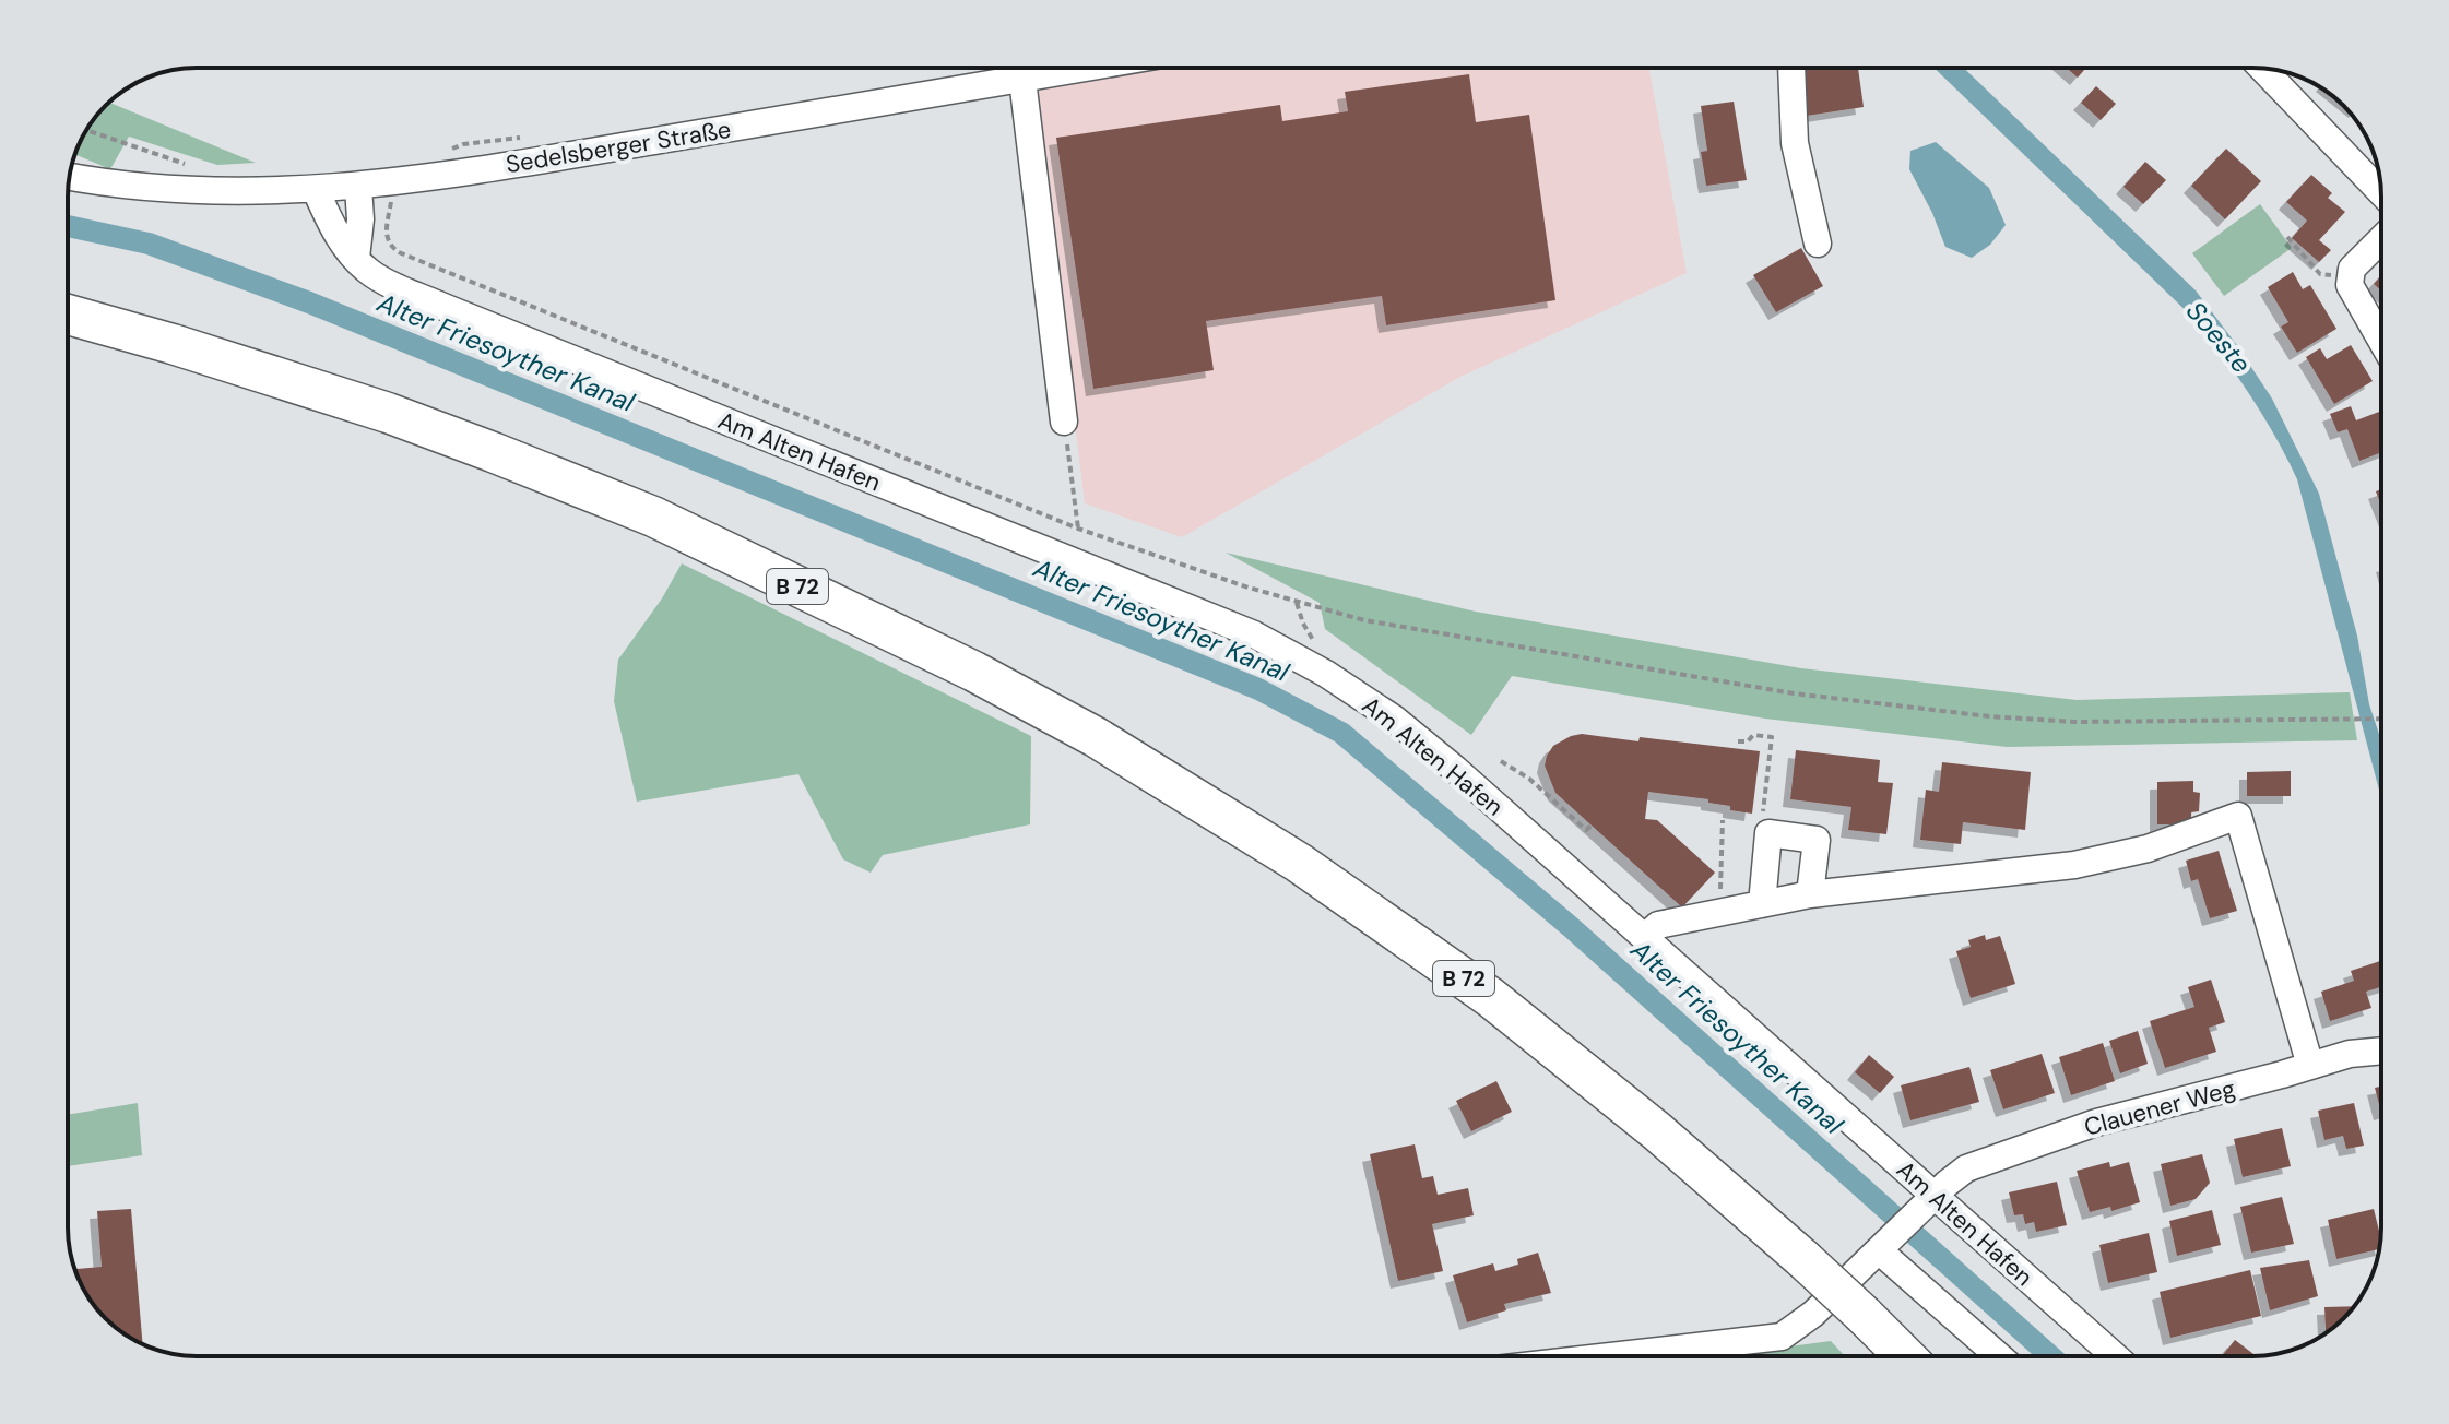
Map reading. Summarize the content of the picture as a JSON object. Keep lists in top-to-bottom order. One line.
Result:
{"streets":{"highway":["B 72"],"street":["Sedelsberger Straße","Am Alten Hafen","Clauener Weg"]},"crossings":[["Sedelsberger Straße","Am Alten Hafen"],["Am Alten Hafen","Clauener Weg"]],"water":["Soeste","Alter Friesoyther Kanal"]}
